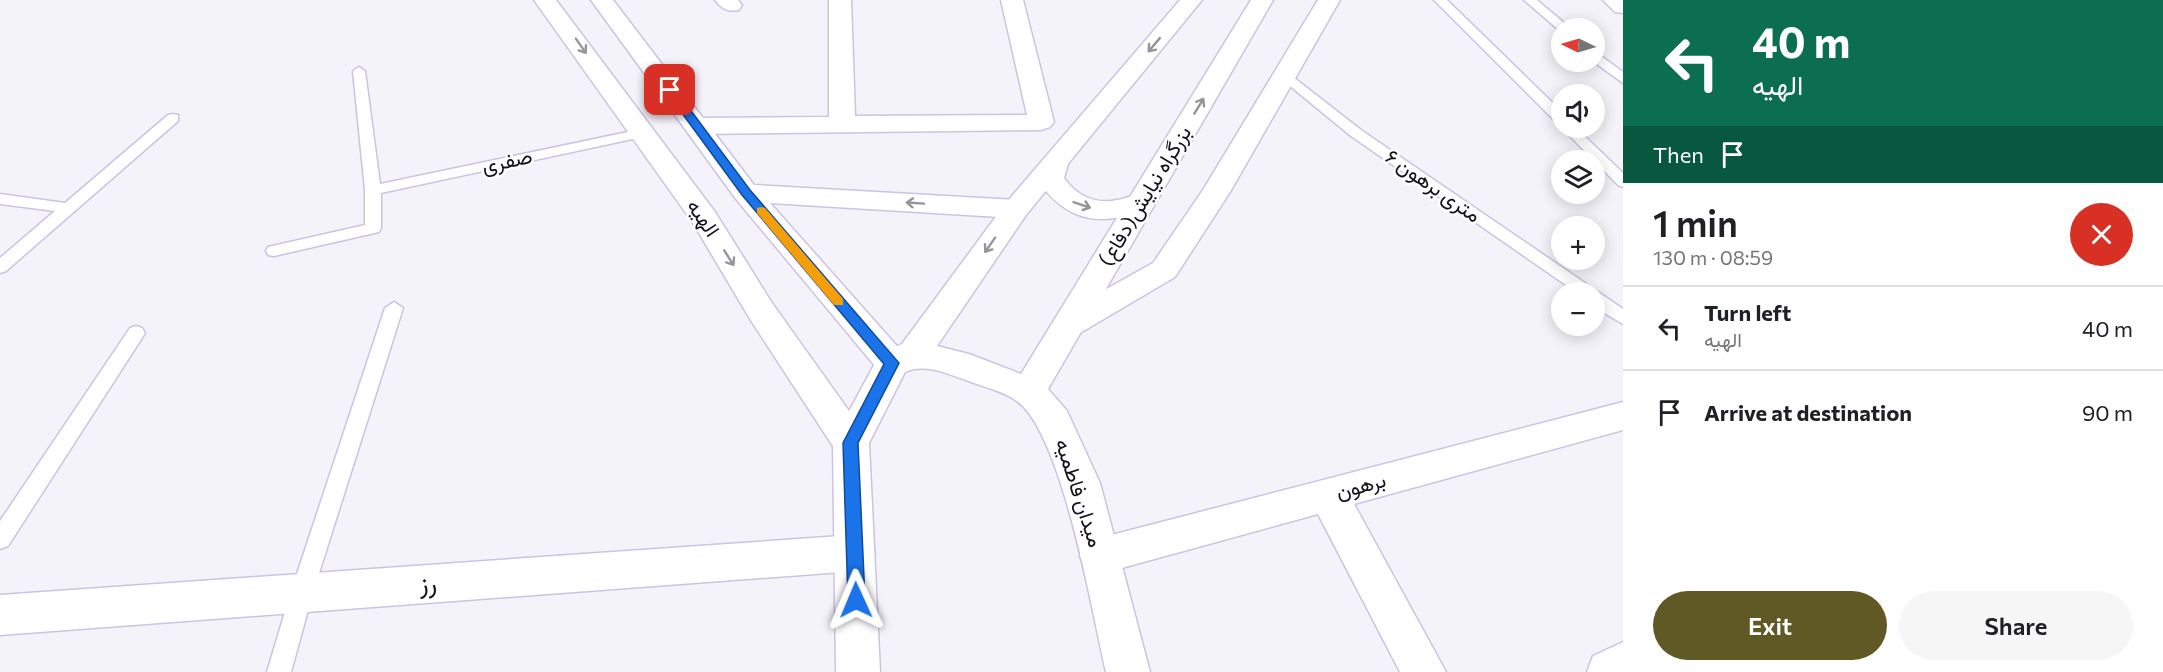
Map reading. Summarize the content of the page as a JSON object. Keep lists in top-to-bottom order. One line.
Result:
{"streets":{"main road":["بزرگراه نیایش(دفاع)","الهیه","برهون","میدان فاطمیه","رز"],"lane":["صفری","۶ متری برهون"]},"crossings":[["صفری","الهیه"],["بزرگراه نیایش(دفاع)","میدان فاطمیه"],["برهون","میدان فاطمیه"]],"north":"left","page":{"turn":["40 m","الهیه"],"map_buttons":["+","−"],"then":"Then","heading":["1 min","130 m · 08:59"],"list":[{"name":"Turn left","note":"الهیه","value":"40 m"},{"name":"Arrive at destination","value":"90 m"}],"buttons":["Exit","Share"]}}
